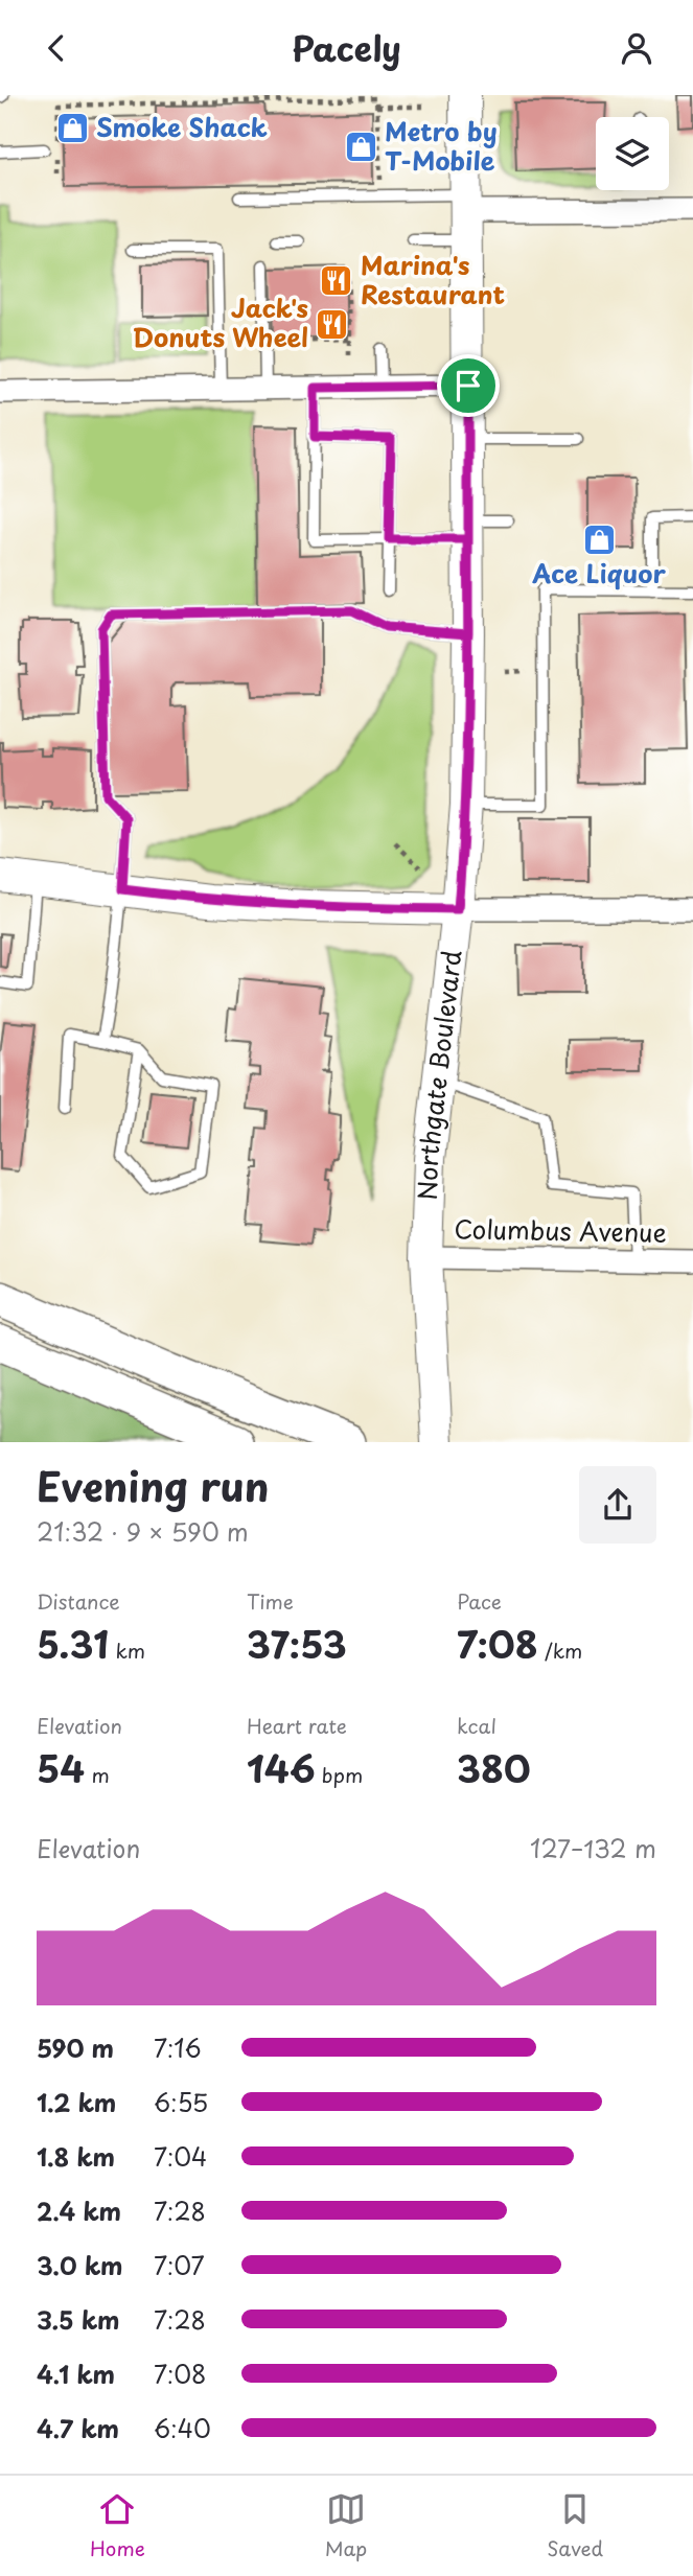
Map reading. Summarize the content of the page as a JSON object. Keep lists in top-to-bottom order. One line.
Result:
{"streets":{"main road":["Northgate Boulevard"],"street":["Columbus Avenue"]},"crossings":[["Northgate Boulevard","Columbus Avenue"]],"places":{"shop":["Smoke Shack","Metro by T-Mobile","Ace Liquor"],"restaurant":["Marina's Restaurant","Jack's Donuts Wheel"]},"page":{"header":"Pacely","heading":["Evening run","21:32 · 9 × 590 m"],"stats":[["Distance","5.31 km"],["Time","37:53"],["Pace","7:08 /km"],["Elevation","54 m"],["Heart rate","146 bpm"],["kcal","380"]],"chart":["Elevation","127–132 m"],"list":[{"name":"590 m","note":"7:16"},{"name":"1.2 km","note":"6:55"},{"name":"1.8 km","note":"7:04"},{"name":"2.4 km","note":"7:28"},{"name":"3.0 km","note":"7:07"},{"name":"3.5 km","note":"7:28"},{"name":"4.1 km","note":"7:08"},{"name":"4.7 km","note":"6:40"}],"tabs":["Home","Map","Saved"]}}
